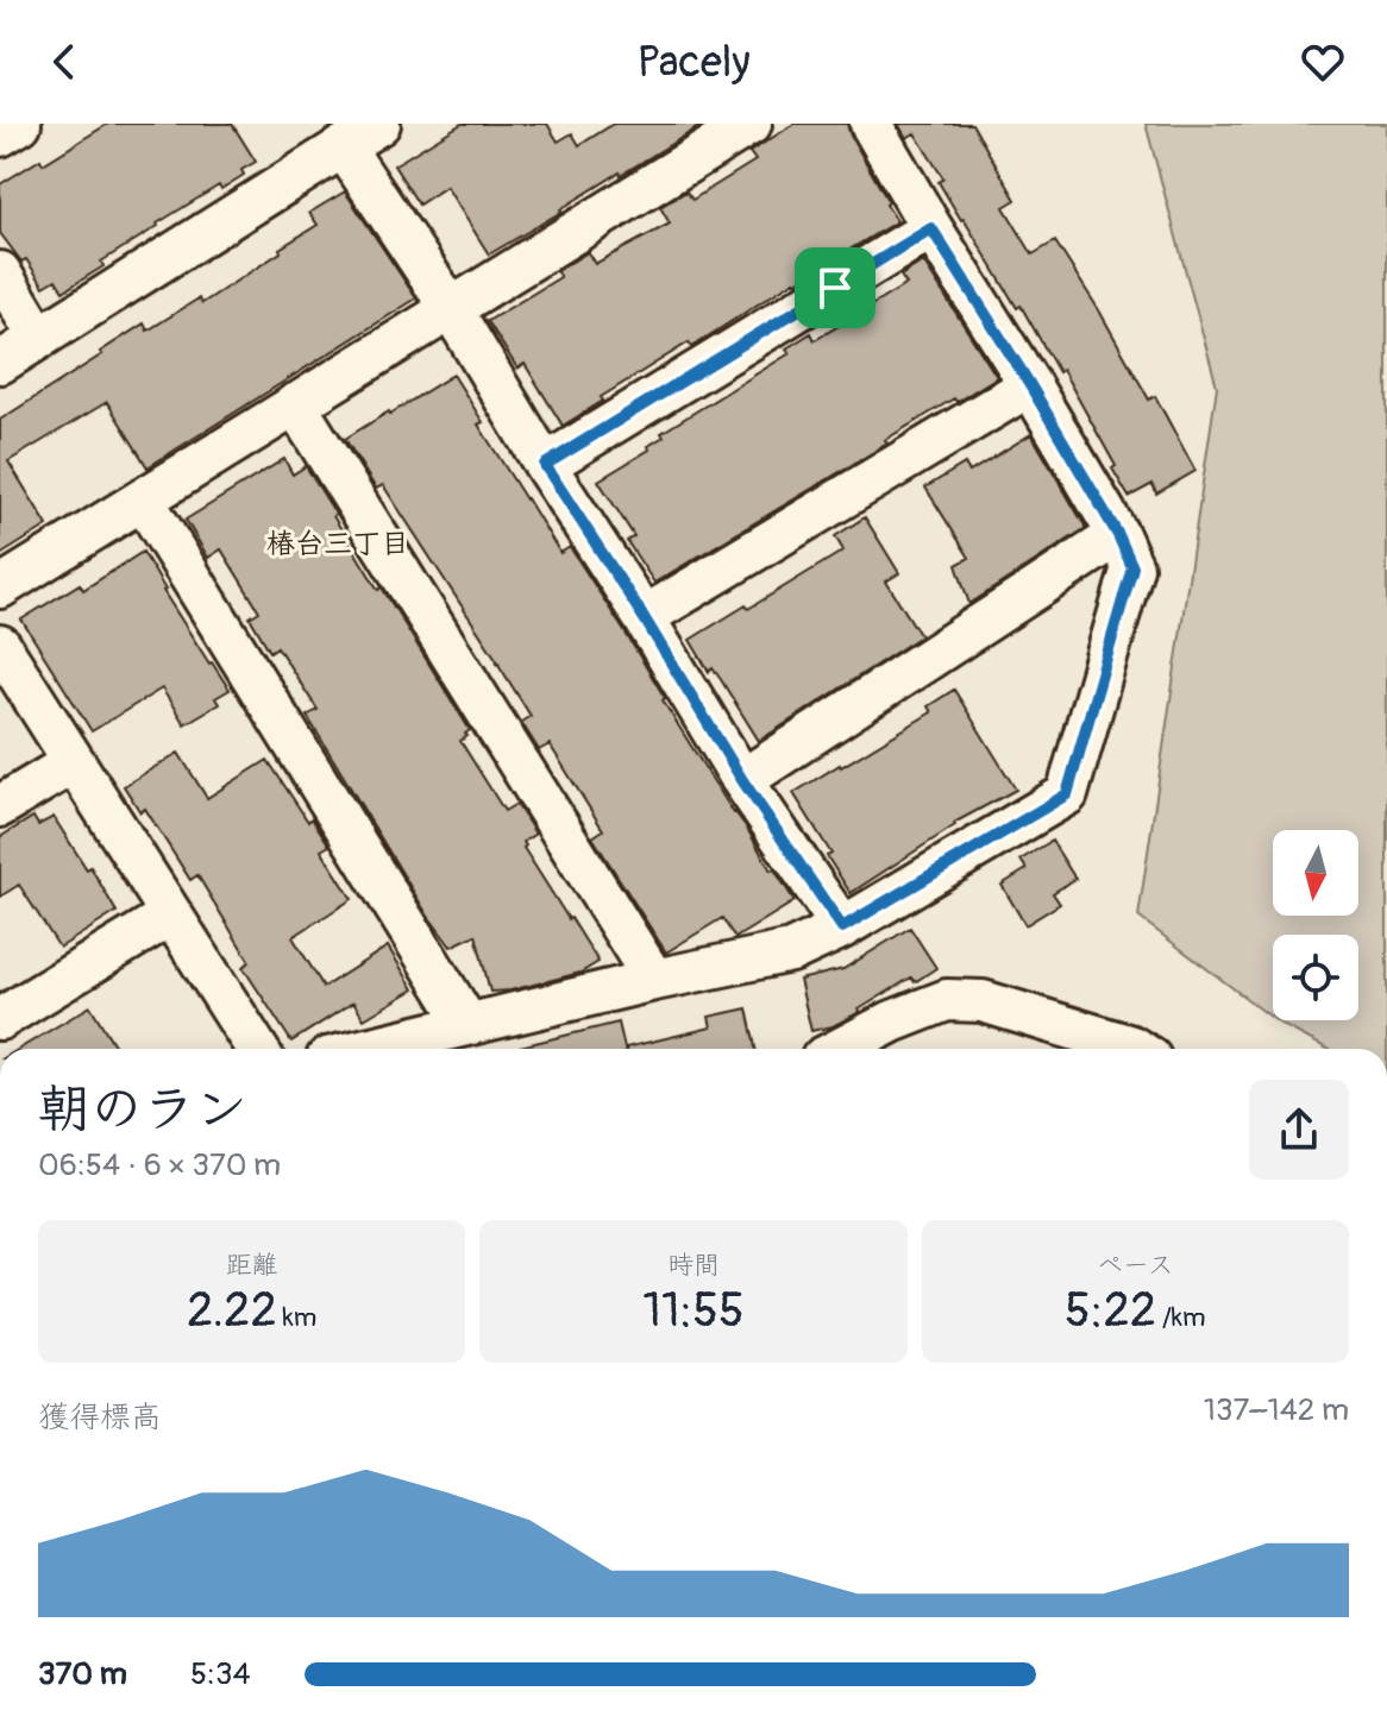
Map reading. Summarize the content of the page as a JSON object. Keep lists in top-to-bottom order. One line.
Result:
{"districts":["椿台三丁目"],"north":"bottom","page":{"header":"Pacely","heading":["朝のラン","06:54 · 6 × 370 m"],"stats":[["距離","2.22 km"],["時間","11:55"],["ペース","5:22 /km"]],"chart":["獲得標高","137–142 m"],"list":[{"name":"370 m","note":"5:34"}]}}
